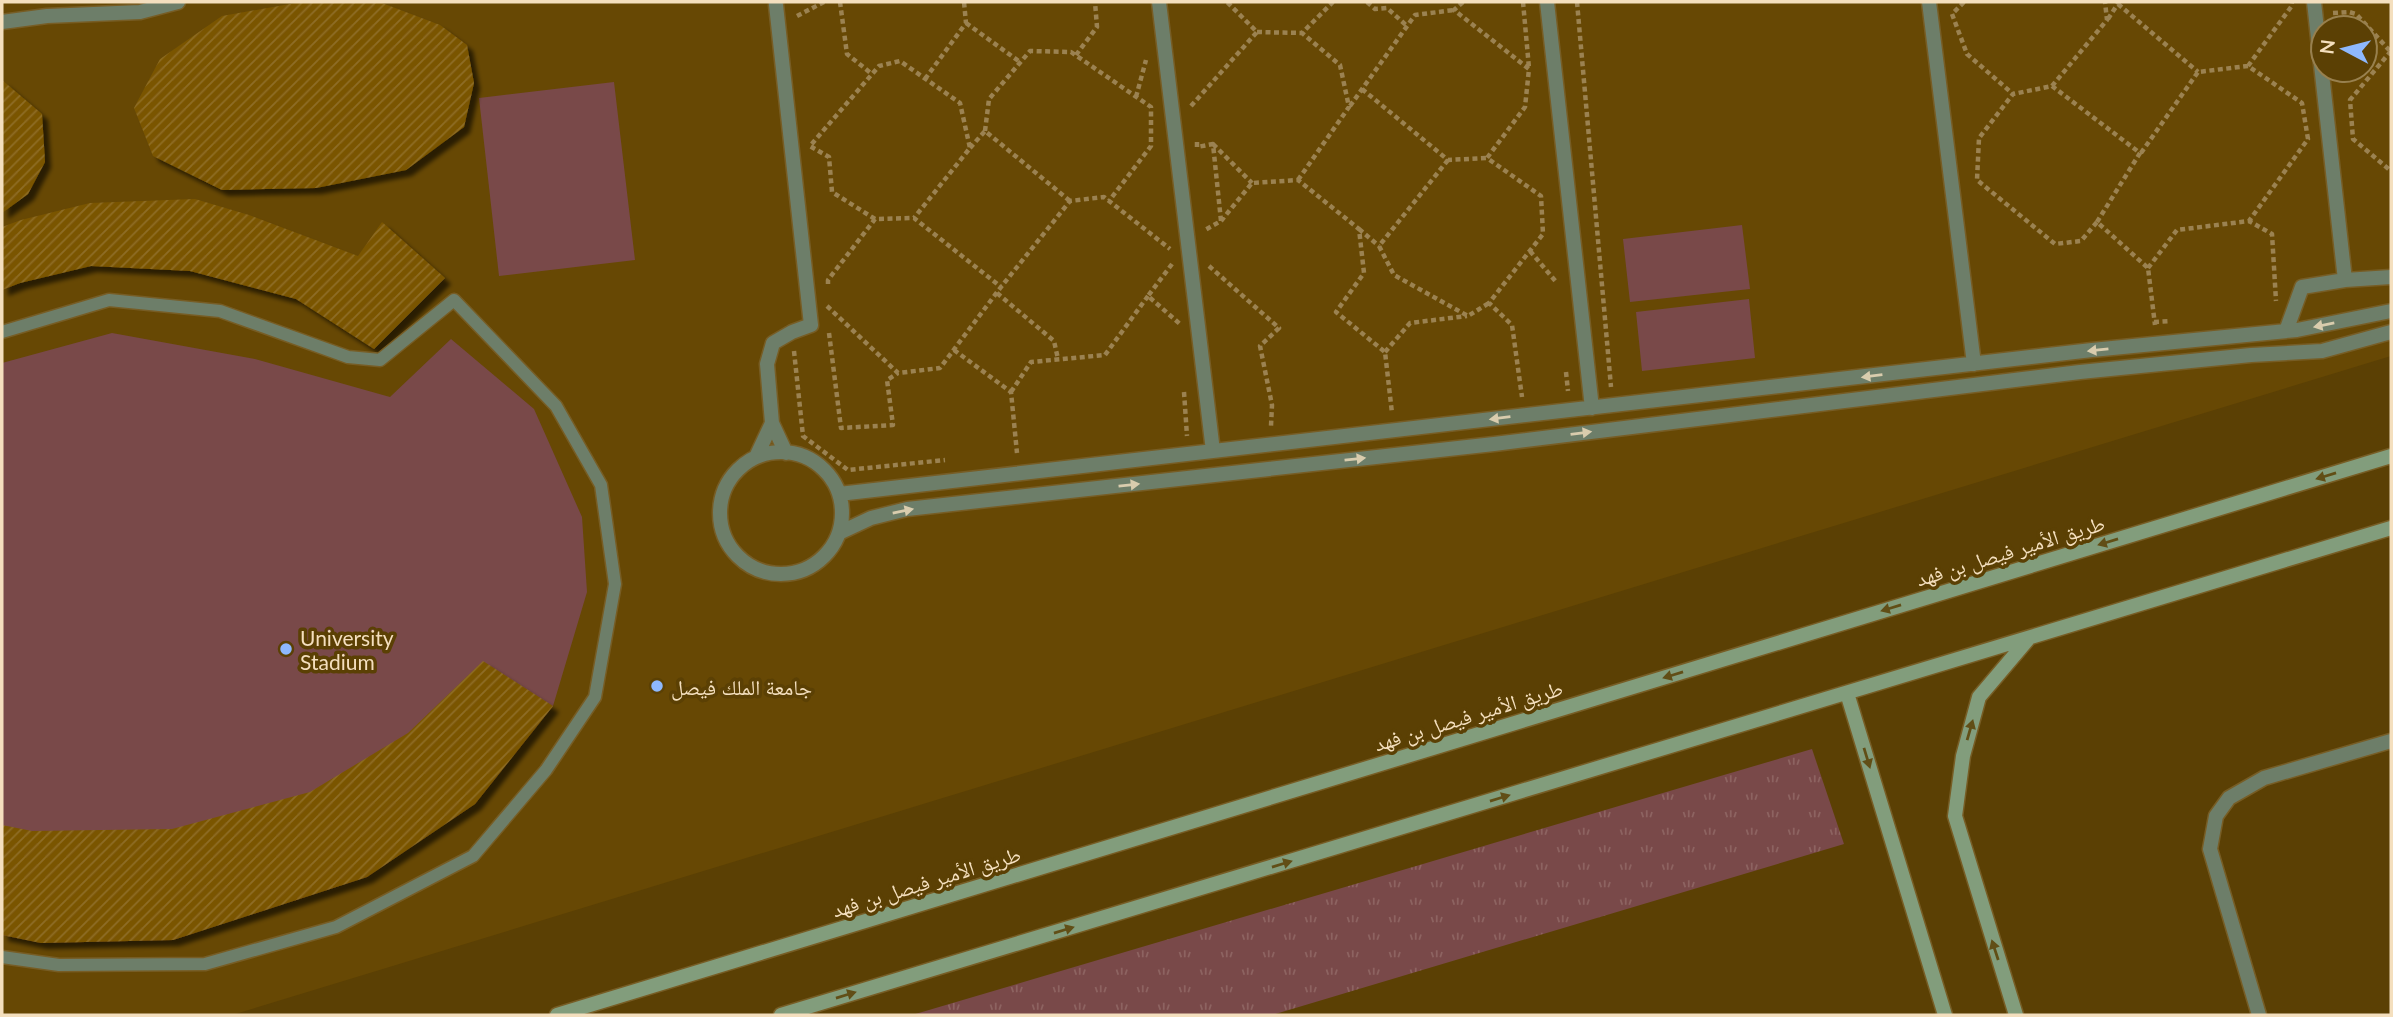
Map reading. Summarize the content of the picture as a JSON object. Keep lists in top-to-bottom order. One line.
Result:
{"streets":{"main road":["طريق الأمير فيصل بن فهد"]},"places":["University Stadium","جامعة الملك فيصل"],"north":"left"}
